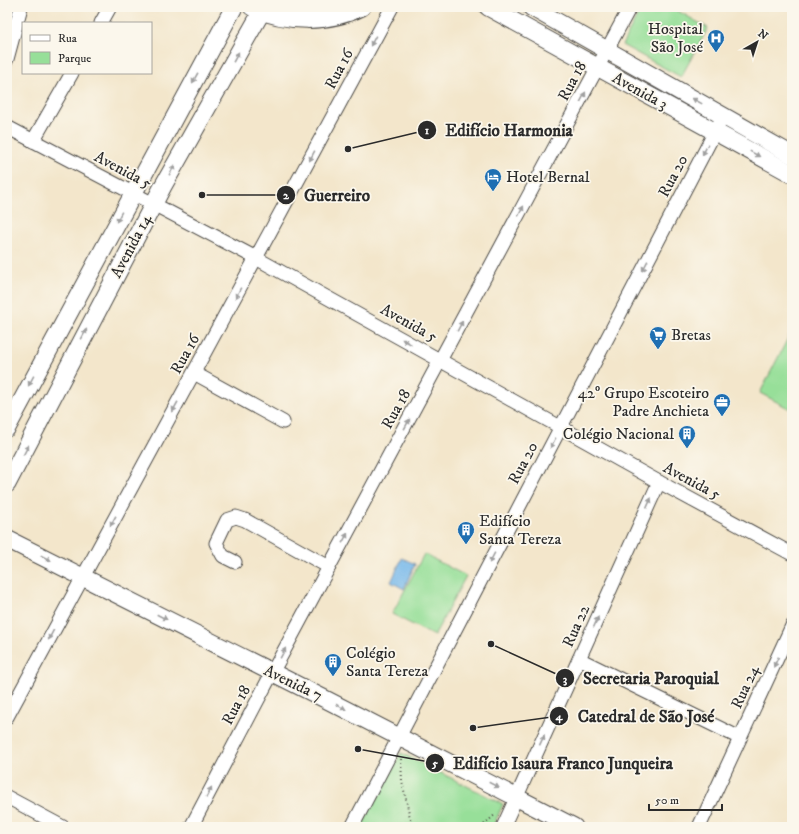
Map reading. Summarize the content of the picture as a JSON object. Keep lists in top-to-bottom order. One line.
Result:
{"streets":{"main road":["Avenida 3","Avenida 14","Avenida 7"],"street":["Rua 16","Rua 18","Avenida 5","Rua 20","Rua 22","Rua 24"]},"crossings":[["Rua 16","Avenida 5"],["Rua 16","Avenida 7"],["Rua 18","Avenida 3"],["Rua 18","Avenida 5"],["Rua 18","Avenida 7"],["Avenida 3","Rua 20"],["Avenida 5","Rua 20"],["Avenida 5","Avenida 14"],["Avenida 5","Rua 22"],["Rua 20","Avenida 7"],["Rua 22","Avenida 7"]],"one_way":["Rua 16","Rua 18","Rua 20","Rua 22","Avenida 7","Rua 24"],"places":{"hospital":["Hospital São José"],"other":["Edifício Harmonia","Guerreiro","Secretaria Paroquial","Catedral de São José","Edifício Isaura Franco Junqueira"],"hotel":["Hotel Bernal"],"supermarket":["Bretas"],"office":["42º Grupo Escoteiro Padre Anchieta"],"building":["Colégio Nacional","Edifício Santa Tereza","Colégio Santa Tereza"]},"legend":["Rua","Parque"],"scale_bar":"50 m","north":"top right"}
